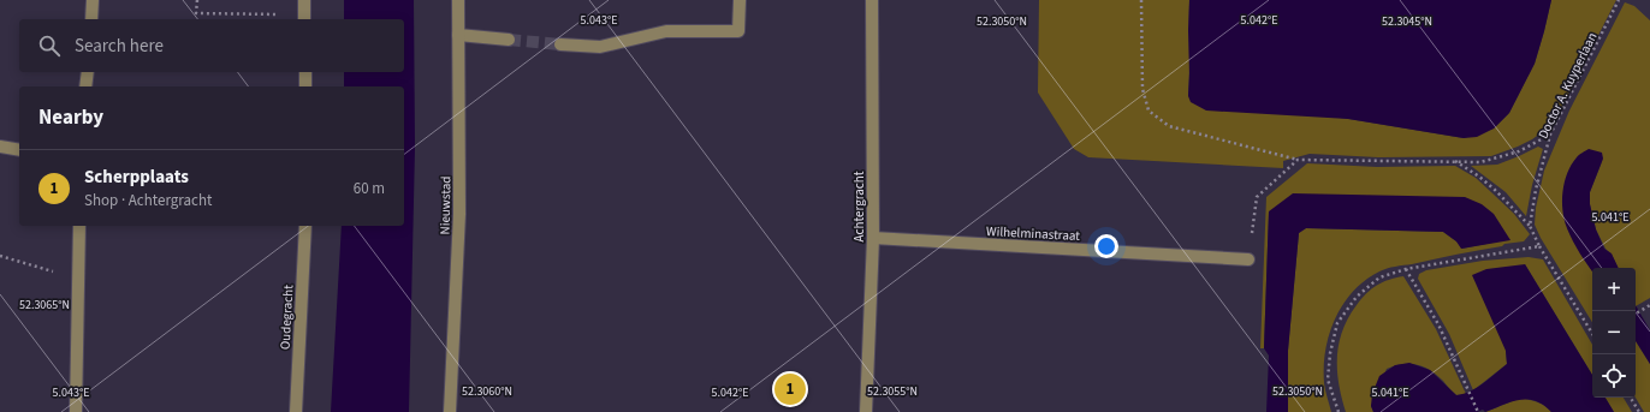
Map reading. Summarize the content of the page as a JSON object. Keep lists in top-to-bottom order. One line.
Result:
{"streets":{"street":["Nieuwstad","Achtergracht","Wilhelminastraat","Oudegracht"],"path":["Doctor A. Kuyperlaan"]},"crossings":[["Achtergracht","Wilhelminastraat"]],"page":{"search":"Search here","heading":"Nearby","list":[{"mark":"1","name":"Scherpplaats","note":"Shop · Achtergracht","value":"60 m"}],"map_buttons":["+","−"],"pins":"1"},"coordinates":["5.043°E","5.042°E","52.3050°N","52.3045°N","5.041°E","52.3065°N","52.3060°N","52.3055°N"]}
